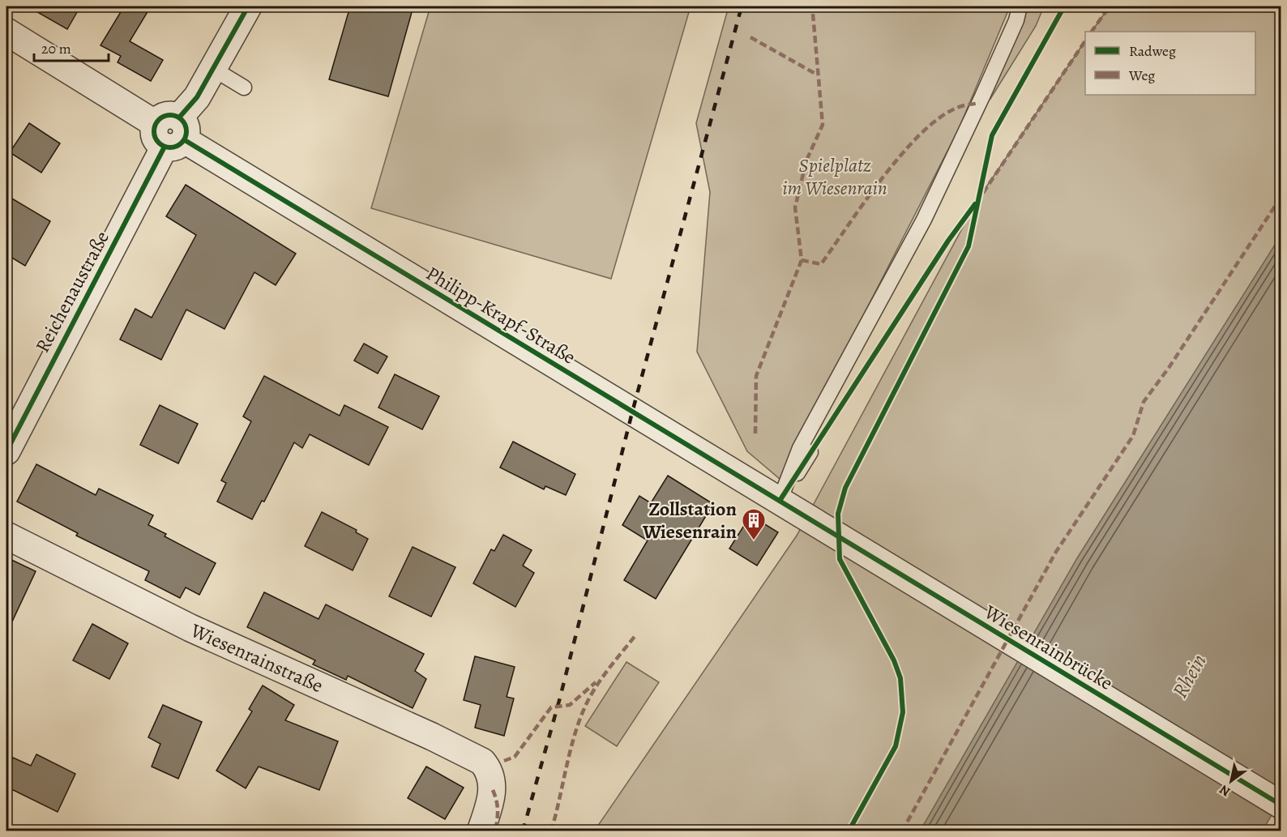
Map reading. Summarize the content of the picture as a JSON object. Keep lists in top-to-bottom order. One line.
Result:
{"streets":{"street":["Reichenaustraße","Philipp-Krapf-Straße","Wiesenrainbrücke","Wiesenrainstraße"]},"crossings":[["Reichenaustraße","Philipp-Krapf-Straße"],["Philipp-Krapf-Straße","Wiesenrainbrücke"]],"water":["Rhein"],"parks":["Spielplatz im Wiesenrain"],"places":{"building":["Zollstation Wiesenrain"]},"legend":["Radweg","Weg"],"scale_bar":"20 m","north":"bottom left"}
